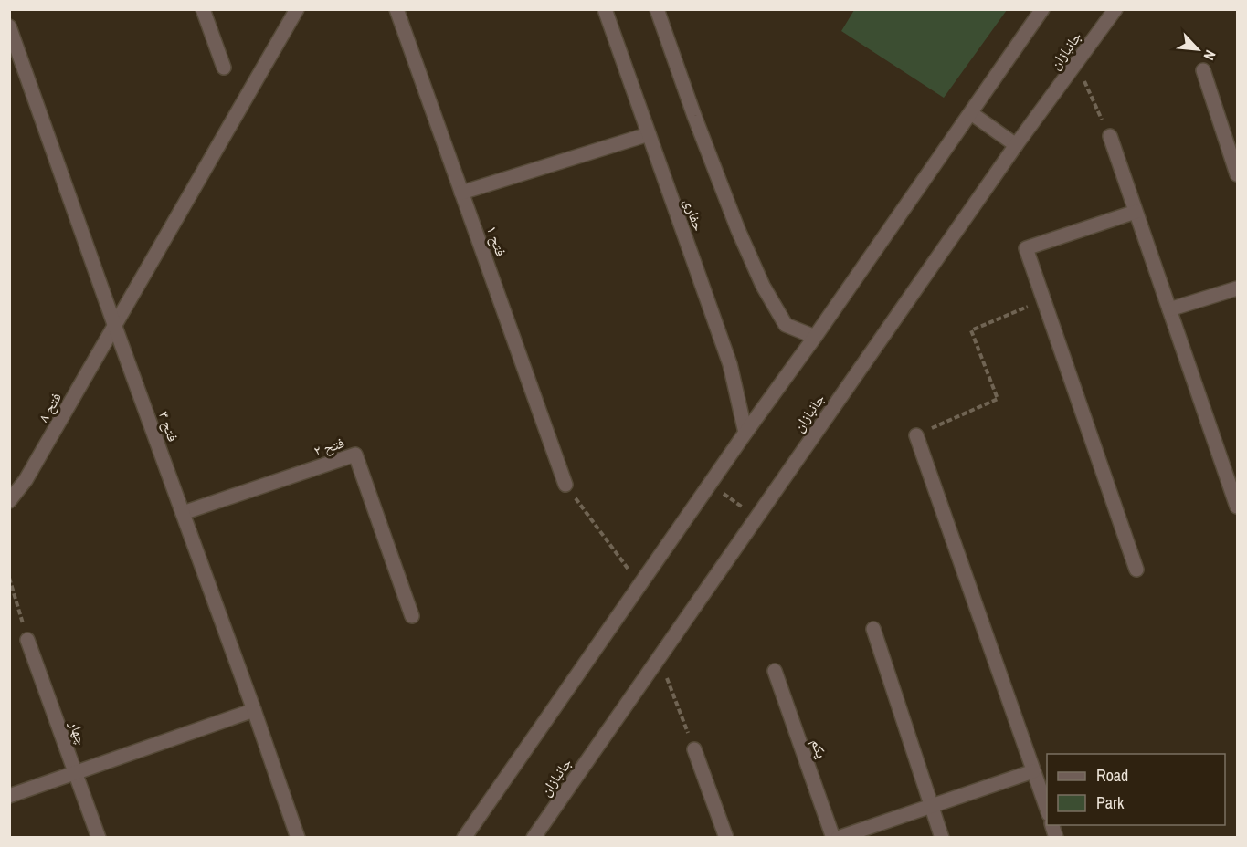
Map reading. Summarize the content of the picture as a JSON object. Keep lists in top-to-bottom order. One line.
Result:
{"streets":{"street":["جانبازان","حفاری","فتح ۱","فتح ۸","فتح ۳","فتح ۲","چهار","یکم"]},"crossings":[["فتح ۸","فتح ۳"],["فتح ۳","فتح ۲"]],"legend":["Road","Park"],"north":"bottom right"}
